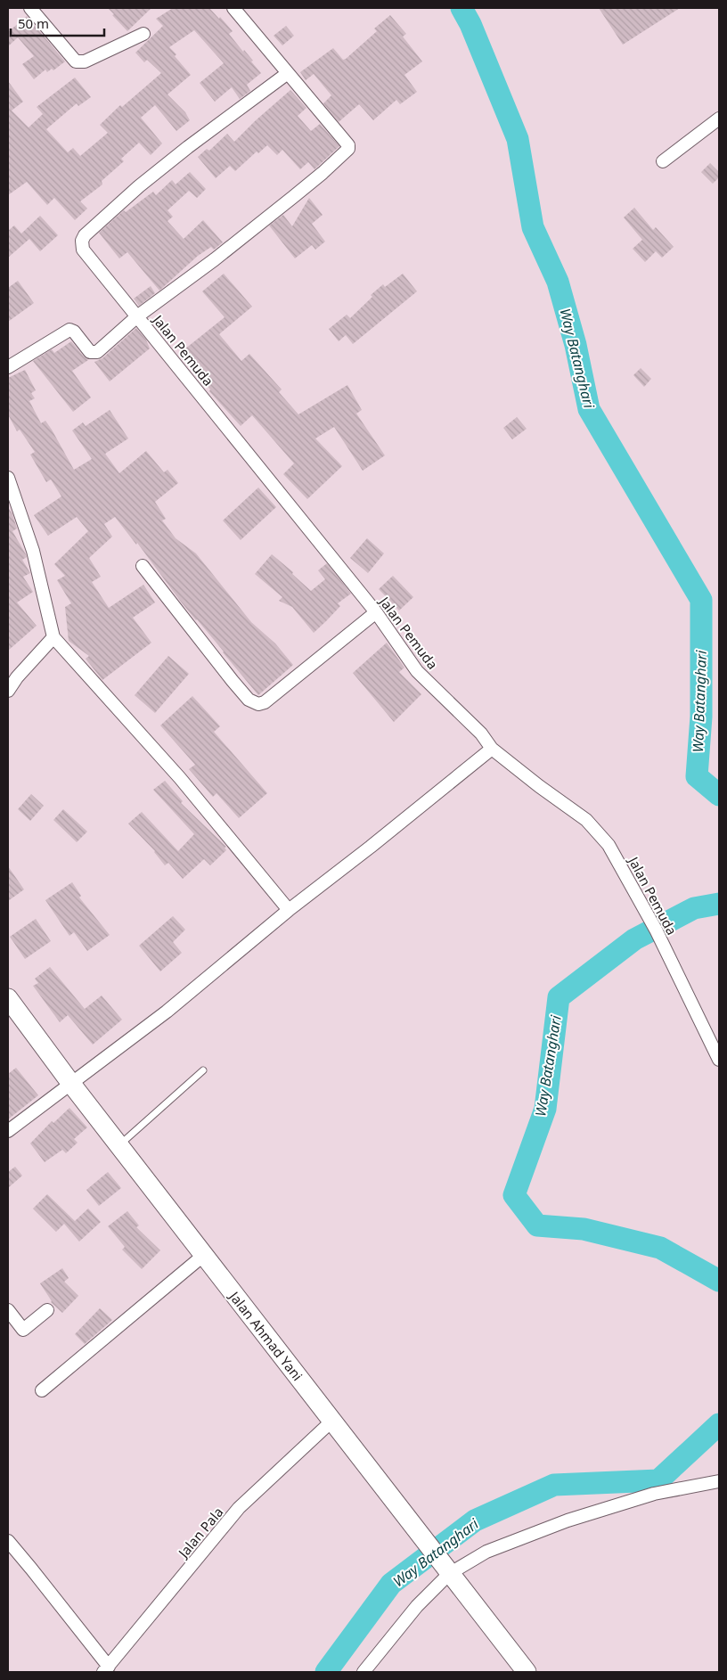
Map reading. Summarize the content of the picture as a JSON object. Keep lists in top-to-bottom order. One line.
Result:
{"streets":{"main road":["Jalan Ahmad Yani"],"street":["Jalan Pemuda","Jalan Pala"]},"crossings":[["Jalan Ahmad Yani","Jalan Pala"]],"water":["Way Batanghari"],"scale_bar":"50 m"}
